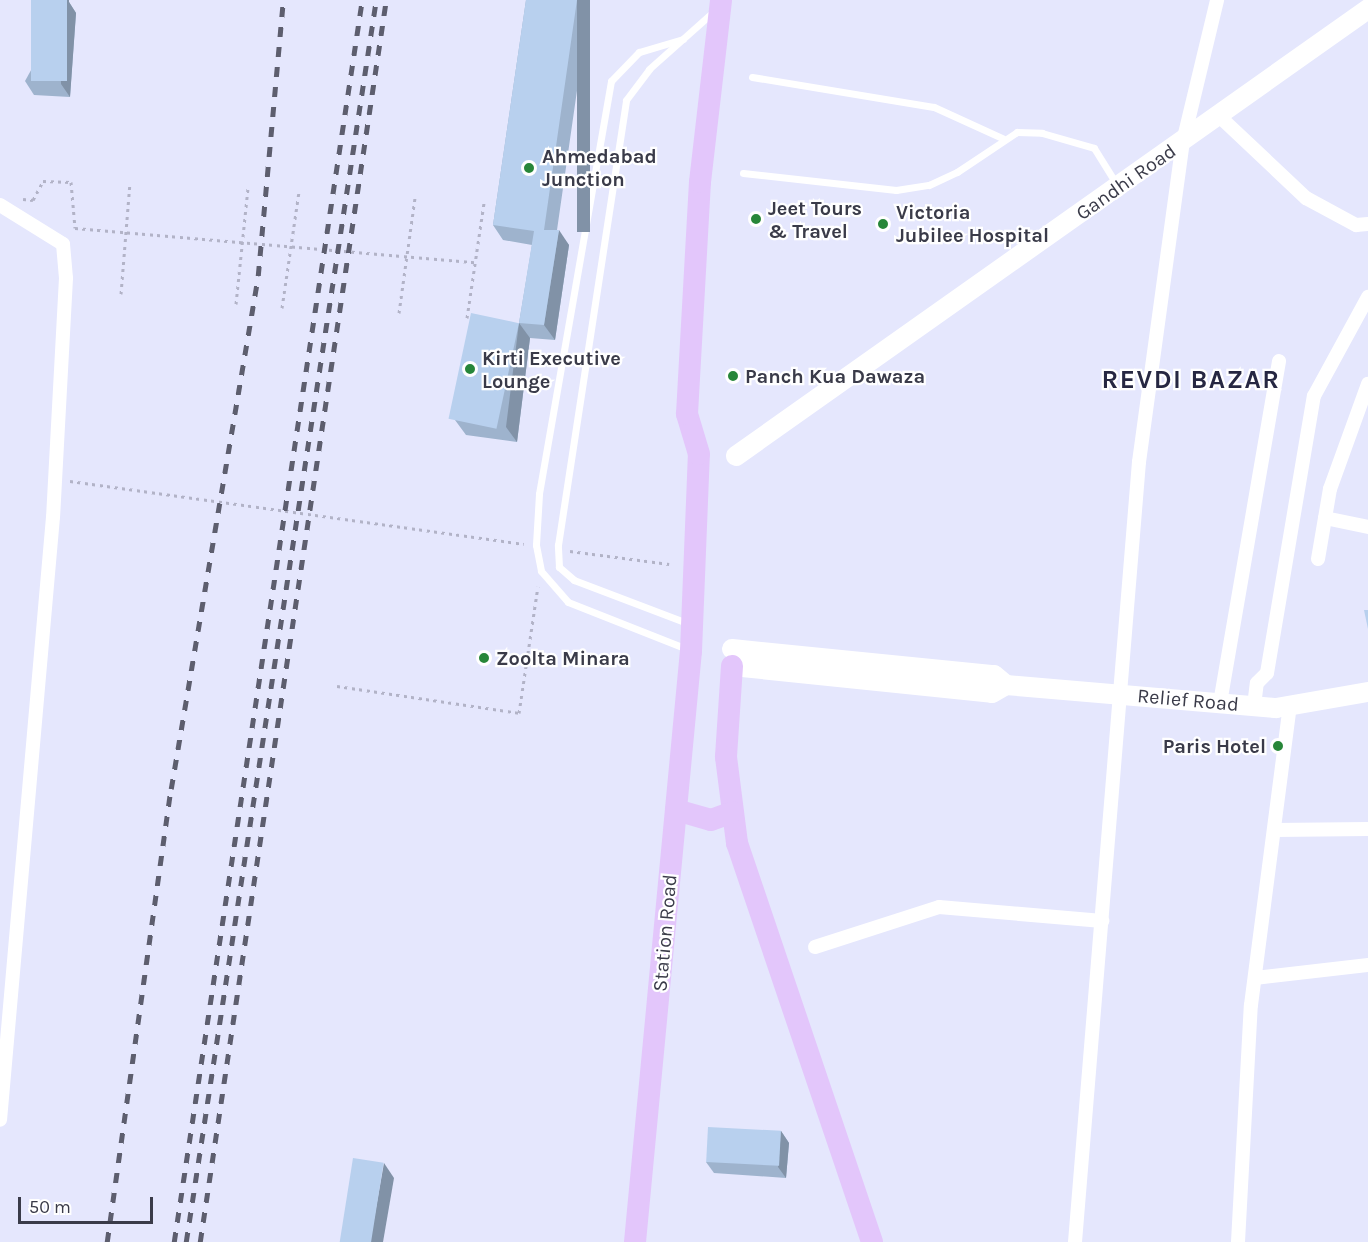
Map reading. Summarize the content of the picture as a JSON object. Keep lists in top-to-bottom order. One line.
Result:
{"streets":{"main road":["Gandhi Road","Relief Road","Station Road"]},"districts":["REVDI BAZAR"],"places":["Ahmedabad Junction","Jeet Tours & Travel","Victoria Jubilee Hospital","Kirti Executive Lounge","Panch Kua Dawaza","Zoolta Minara","Paris Hotel"],"scale_bar":"50 m"}
